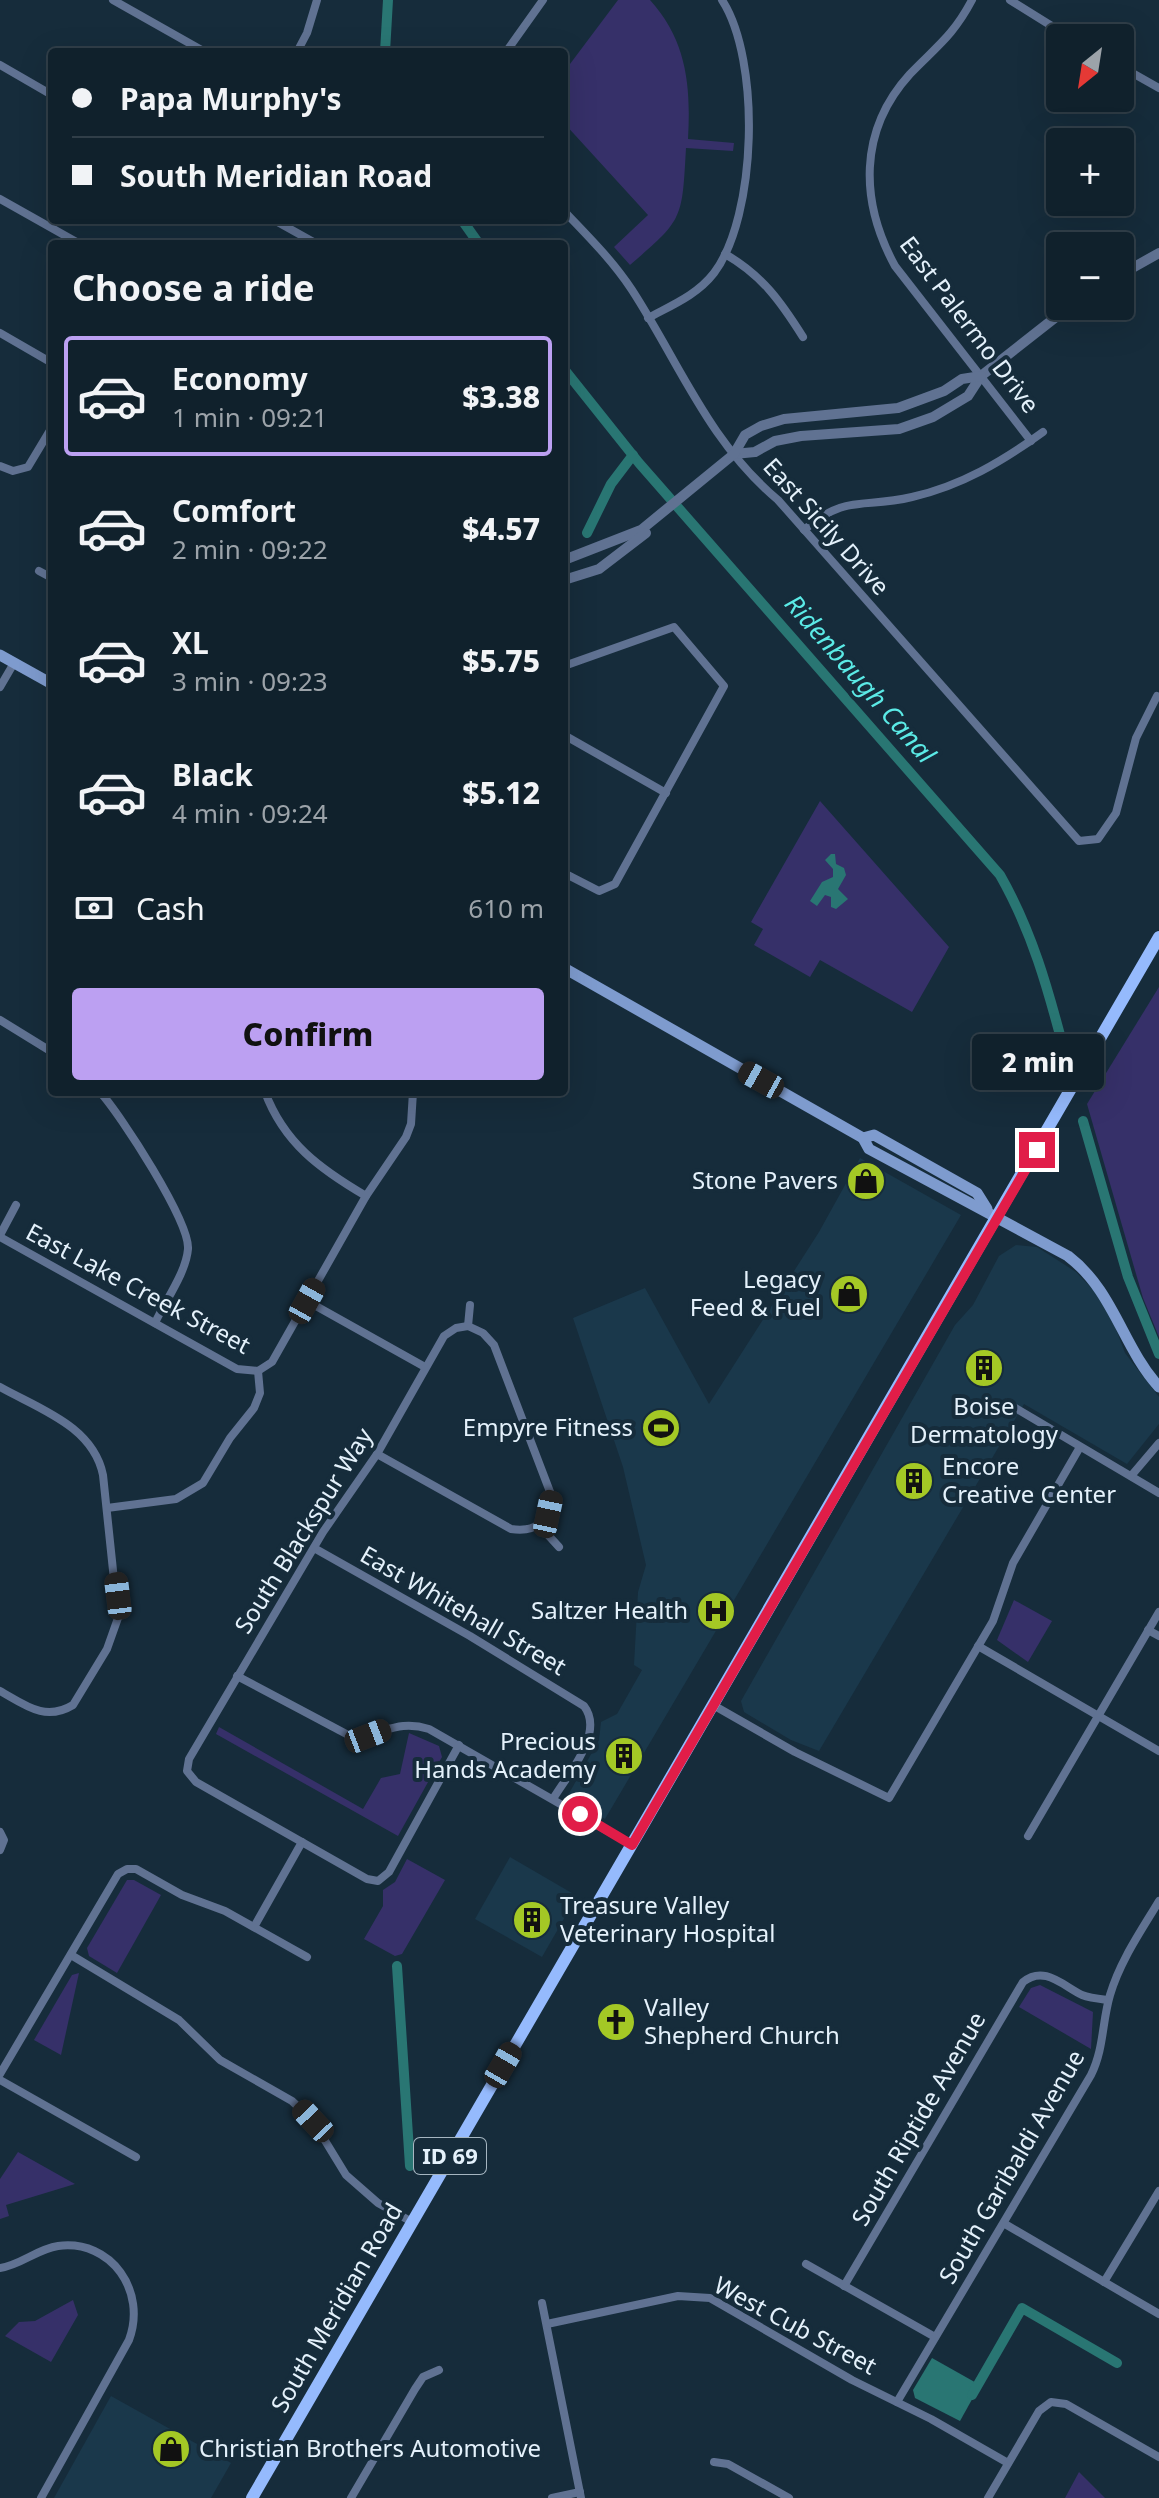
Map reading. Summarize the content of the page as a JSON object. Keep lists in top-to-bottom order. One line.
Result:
{"streets":{"main road":["ID 69","South Meridian Road"],"street":["East Palermo Drive","East Sicily Drive","East Lake Creek Street","South Blackspur Way","East Whitehall Street","South Riptide Avenue","South Garibaldi Avenue","West Cub Street"]},"crossings":[["South Blackspur Way","East Whitehall Street"],["South Riptide Avenue","South Garibaldi Avenue"],["South Garibaldi Avenue","West Cub Street"]],"water":["Ridenbaugh Canal"],"places":{"shop":["Stone Pavers","Legacy Feed & Fuel","Christian Brothers Automotive"],"building":["Boise Dermatology","Encore Creative Center","Precious Hands Academy","Treasure Valley Veterinary Hospital"],"sports":["Empyre Fitness"],"hospital":["Saltzer Health"],"church":["Valley Shepherd Church"]},"north":"bottom left","page":{"map_buttons":["+","−"],"banner":["Papa Murphy's","South Meridian Road"],"heading":"Choose a ride","list":[{"name":"Economy","note":"1 min · 09:21","value":"$3.38"},{"name":"Comfort","note":"2 min · 09:22","value":"$4.57"},{"name":"XL","note":"3 min · 09:23","value":"$5.75"},{"name":"Black","note":"4 min · 09:24","value":"$5.12"}],"pay":["Cash","610 m"],"buttons":"Confirm","bubble":"2 min"}}
